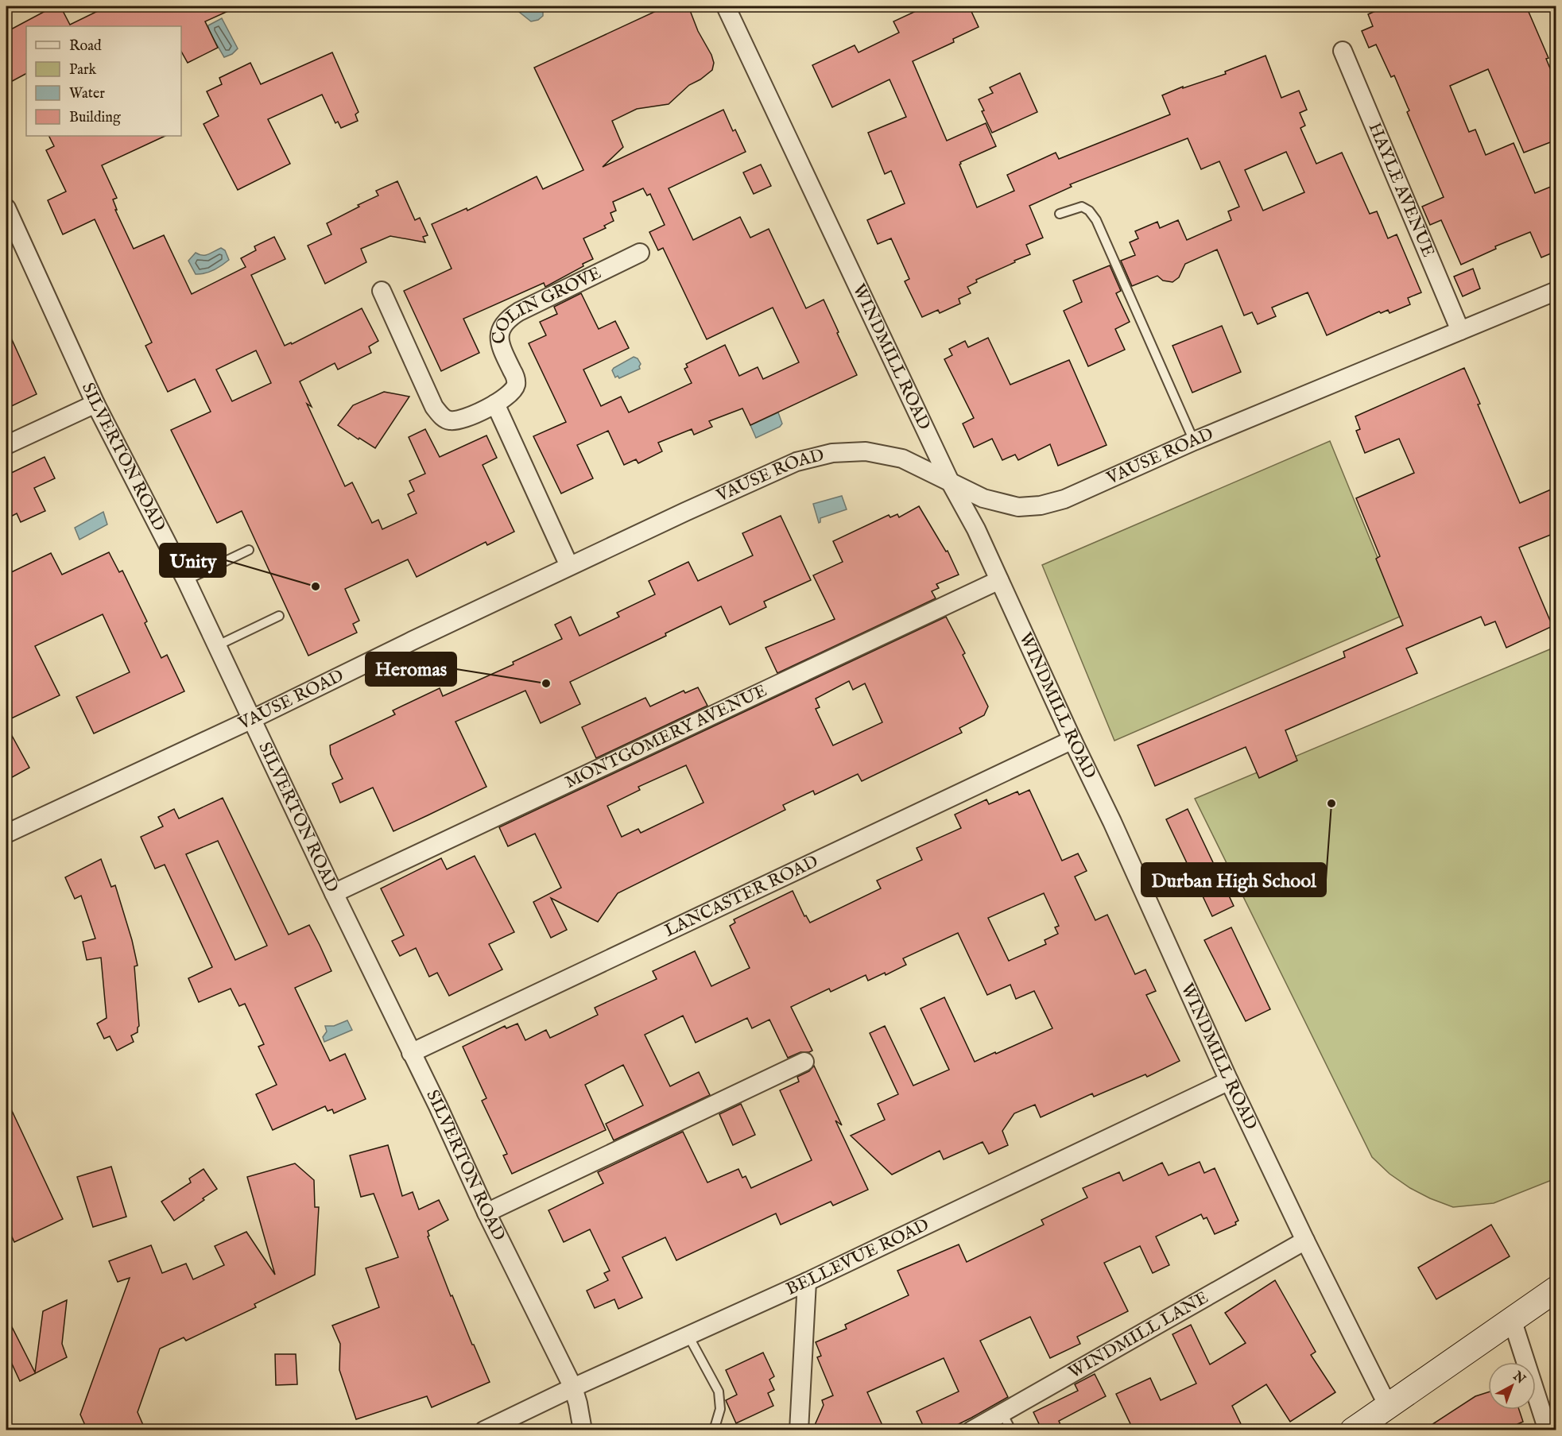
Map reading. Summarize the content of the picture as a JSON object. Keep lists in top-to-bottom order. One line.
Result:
{"streets":{"street":["HAYLE AVENUE","COLIN GROVE","WINDMILL ROAD","SILVERTON ROAD","VAUSE ROAD","MONTGOMERY AVENUE","LANCASTER ROAD","BELLEVUE ROAD","WINDMILL LANE"]},"crossings":[["HAYLE AVENUE","VAUSE ROAD"],["WINDMILL ROAD","VAUSE ROAD"],["WINDMILL ROAD","MONTGOMERY AVENUE"],["WINDMILL ROAD","LANCASTER ROAD"],["WINDMILL ROAD","BELLEVUE ROAD"],["WINDMILL ROAD","WINDMILL LANE"],["SILVERTON ROAD","VAUSE ROAD"],["SILVERTON ROAD","MONTGOMERY AVENUE"],["SILVERTON ROAD","LANCASTER ROAD"],["SILVERTON ROAD","BELLEVUE ROAD"]],"places":["Unity","Heromas","Durban High School"],"legend":["Road","Park","Water","Building"],"north":"top right"}
